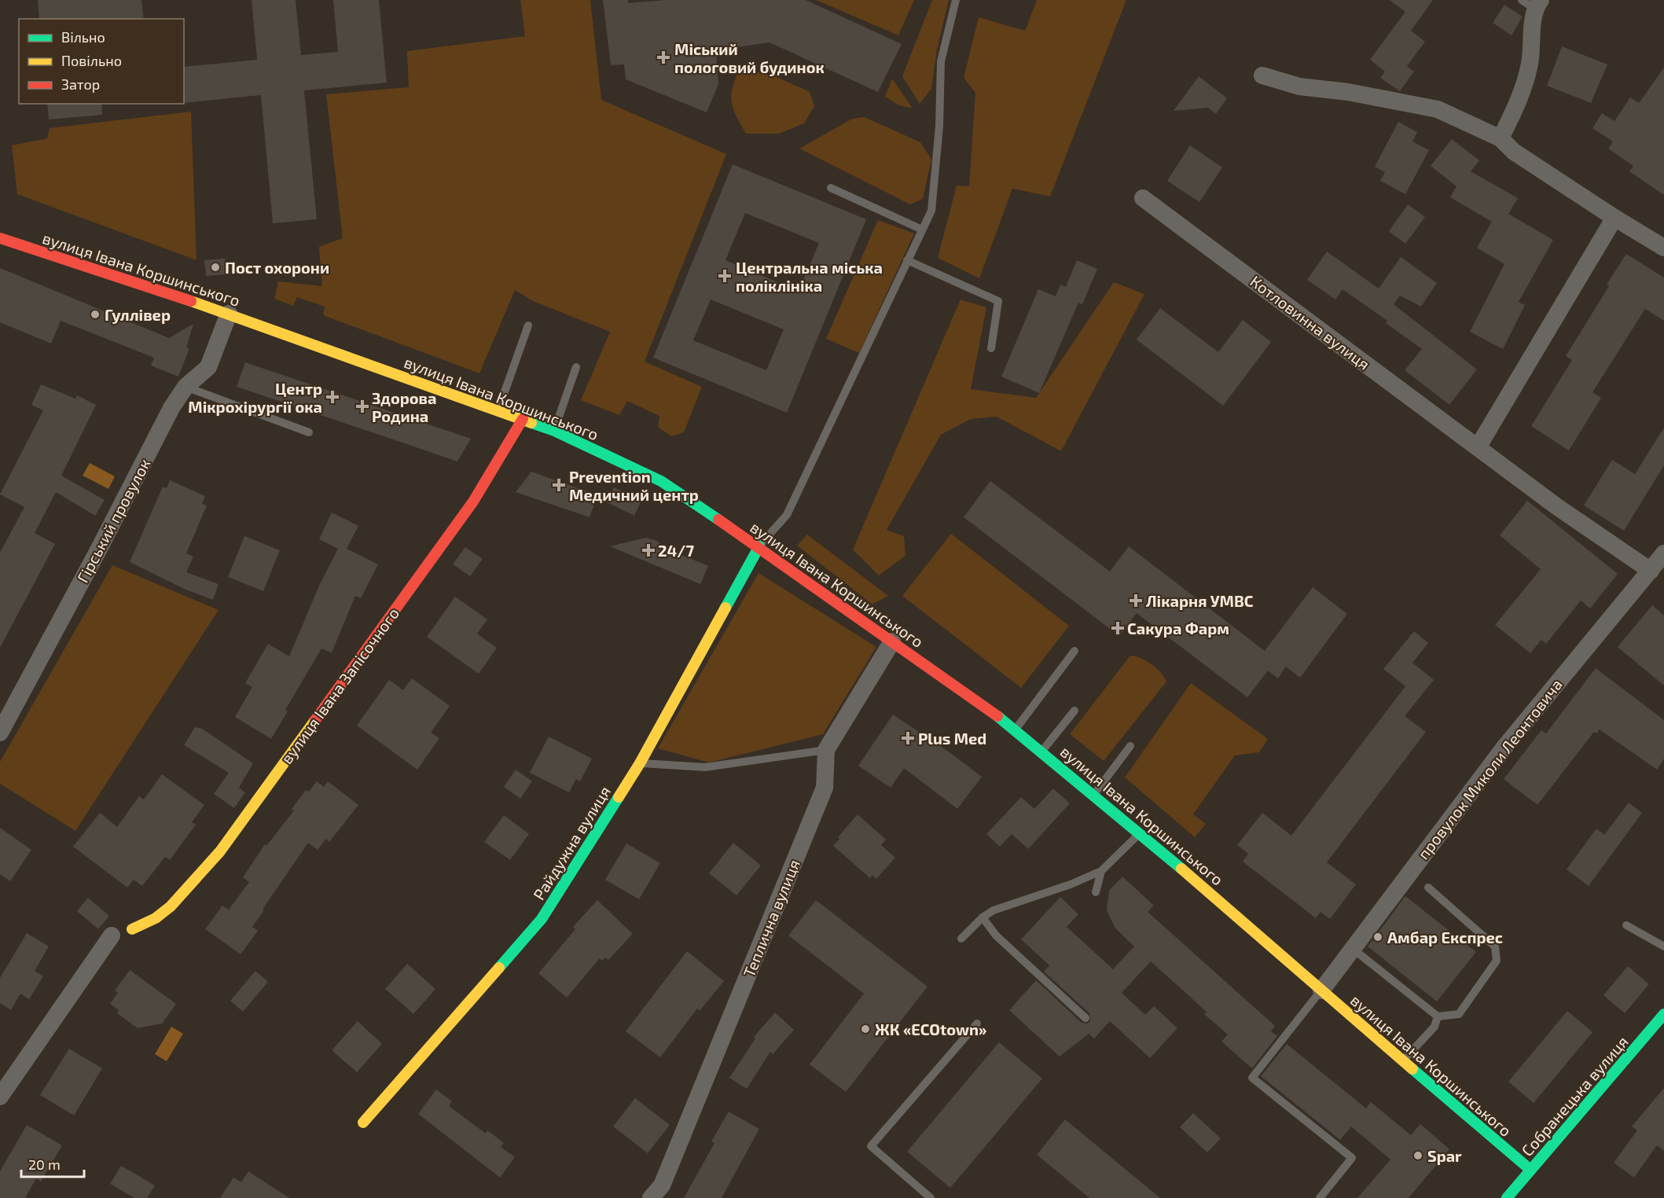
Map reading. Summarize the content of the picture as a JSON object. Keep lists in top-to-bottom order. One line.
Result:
{"streets":{"street":["вулиця Івана Коршинського","Котловинна вулиця","Гірський провулок","вулиця Івана Запісочного","провулок Миколи Леонтовича","Райдужна вулиця","Теплична вулиця","Собранецька вулиця"]},"crossings":[["вулиця Івана Коршинського","Гірський провулок"],["вулиця Івана Коршинського","вулиця Івана Запісочного"],["вулиця Івана Коршинського","провулок Миколи Леонтовича"],["вулиця Івана Коршинського","Райдужна вулиця"],["вулиця Івана Коршинського","Теплична вулиця"],["вулиця Івана Коршинського","Собранецька вулиця"],["Котловинна вулиця","провулок Миколи Леонтовича"]],"places":{"health":["Міський пологовий будинок","Центральна міська поліклініка","Центр Мікрохірургії ока","Здорова Родина","Prevention Медичний центр","24/7","Лікарня УМВС","Сакура Фарм","Plus Med"],"other":["Пост охорони","Гуллівер","Амбар Експрес","ЖК «ECOtown»","Spar"]},"legend":["Вільно","Повільно","Затор"],"scale_bar":"20 m"}
